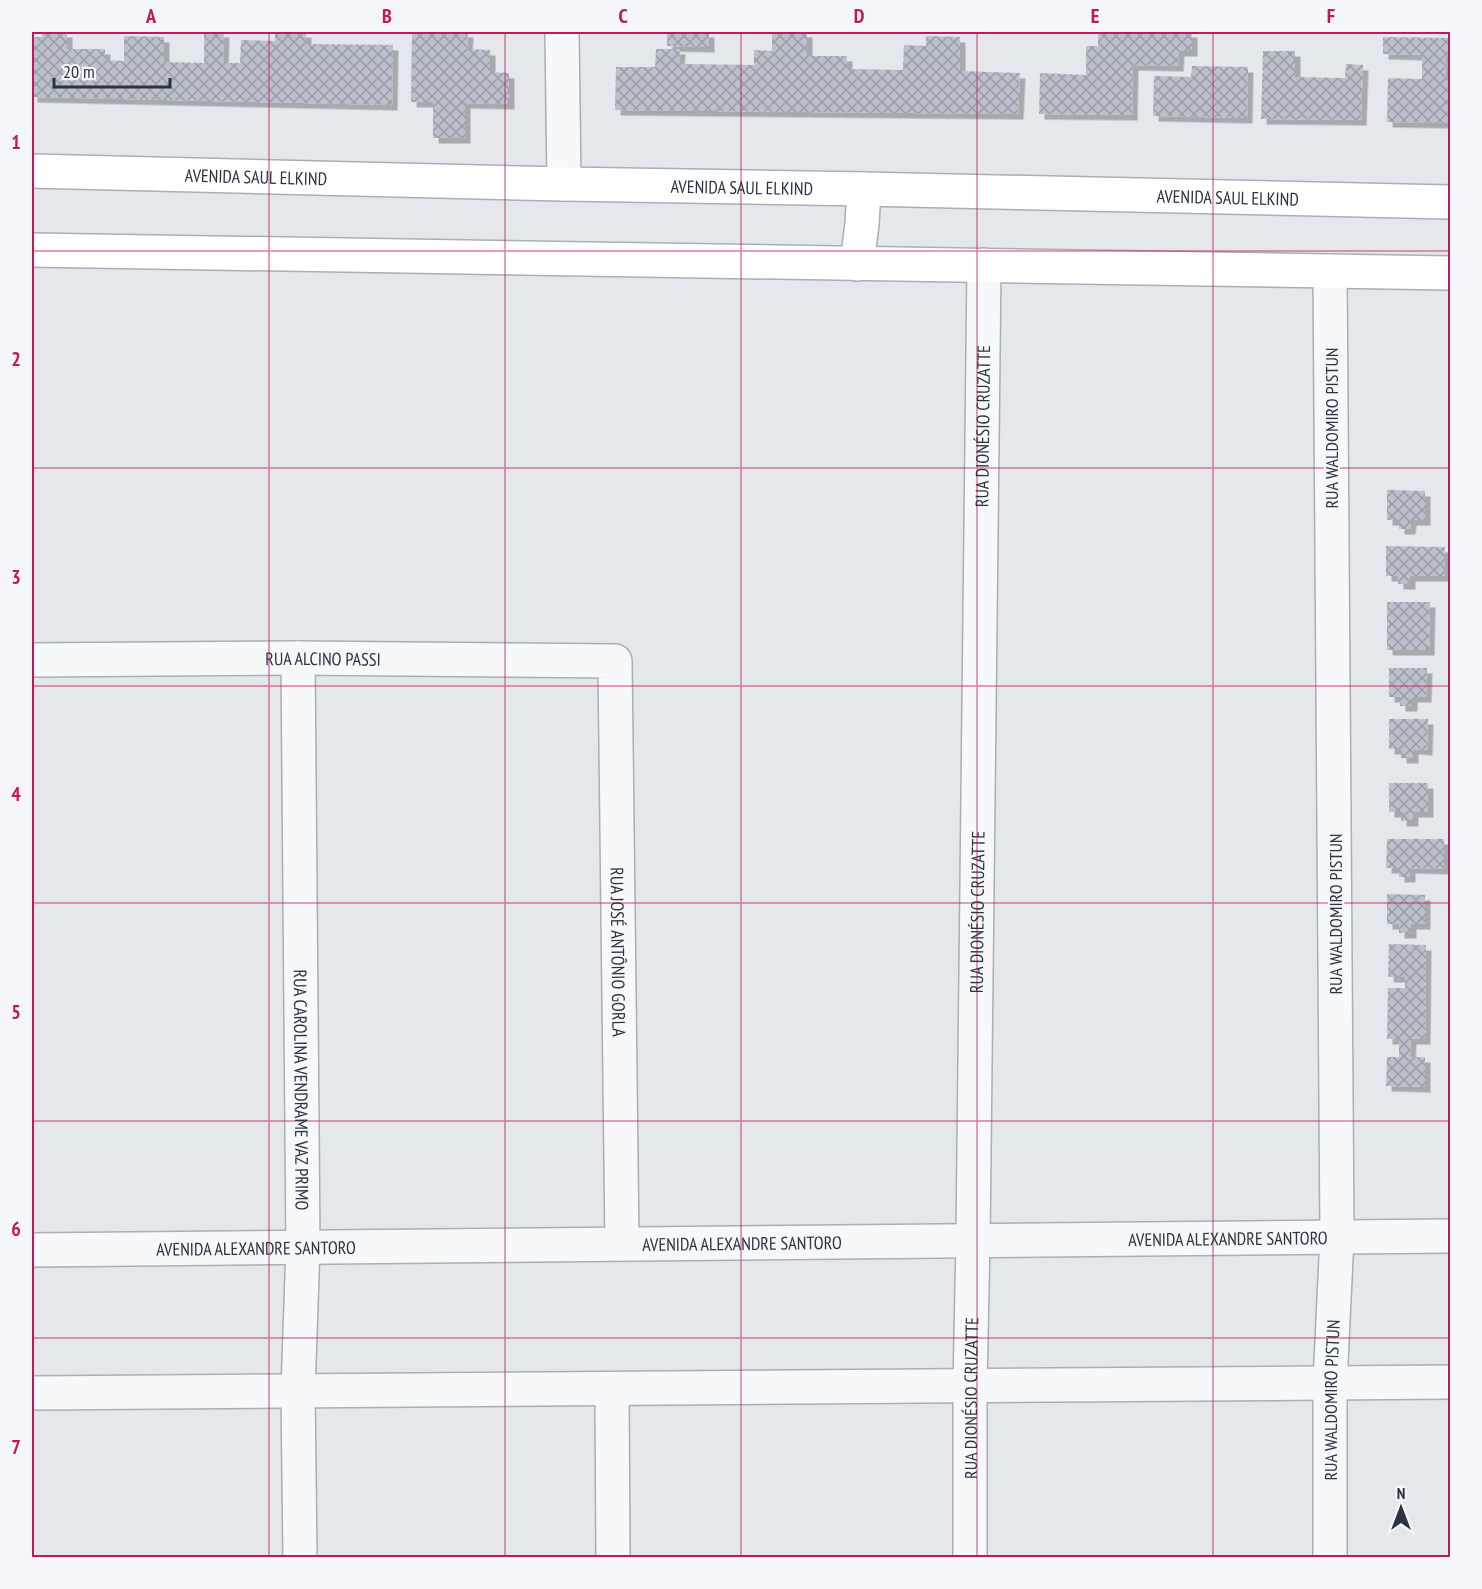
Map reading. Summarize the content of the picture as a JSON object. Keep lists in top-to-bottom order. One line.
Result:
{"streets":{"main road":["AVENIDA SAUL ELKIND"],"street":["RUA DIONÉSIO CRUZATTE","RUA WALDOMIRO PISTUN","RUA ALCINO PASSI","RUA JOSÉ ANTÔNIO GORLA","RUA CAROLINA VENDRAME VAZ PRIMO","AVENIDA ALEXANDRE SANTORO"]},"crossings":[["RUA DIONÉSIO CRUZATTE","AVENIDA ALEXANDRE SANTORO"],["RUA WALDOMIRO PISTUN","AVENIDA ALEXANDRE SANTORO"],["RUA ALCINO PASSI","RUA JOSÉ ANTÔNIO GORLA"],["RUA ALCINO PASSI","RUA CAROLINA VENDRAME VAZ PRIMO"],["RUA JOSÉ ANTÔNIO GORLA","AVENIDA ALEXANDRE SANTORO"],["RUA CAROLINA VENDRAME VAZ PRIMO","AVENIDA ALEXANDRE SANTORO"]],"scale_bar":"20 m","north":"top","grid":{"columns":["A","B","C","D","E","F"],"rows":["1","2","3","4","5","6","7"]}}
